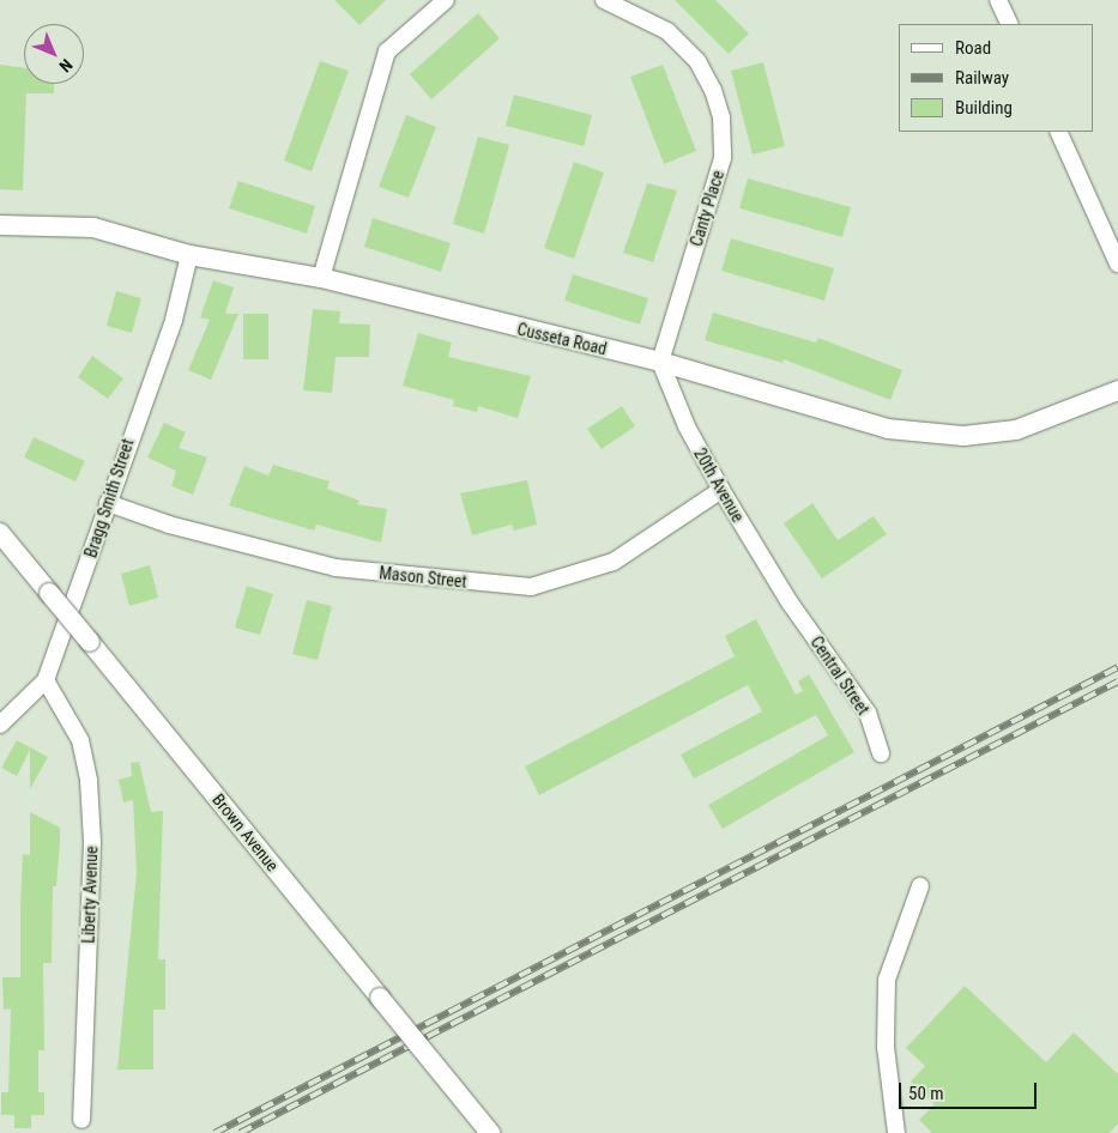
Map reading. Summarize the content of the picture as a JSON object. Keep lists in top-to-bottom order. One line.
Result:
{"streets":{"street":["Canty Place","Cusseta Road","20th Avenue","Bragg Smith Street","Mason Street","Central Street","Brown Avenue","Liberty Avenue"]},"crossings":[["Canty Place","Cusseta Road"],["Canty Place","20th Avenue"],["Cusseta Road","20th Avenue"],["Cusseta Road","Bragg Smith Street"],["20th Avenue","Mason Street"],["20th Avenue","Central Street"],["Bragg Smith Street","Mason Street"],["Bragg Smith Street","Liberty Avenue"]],"legend":["Road","Railway","Building"],"scale_bar":"50 m","north":"bottom right"}
